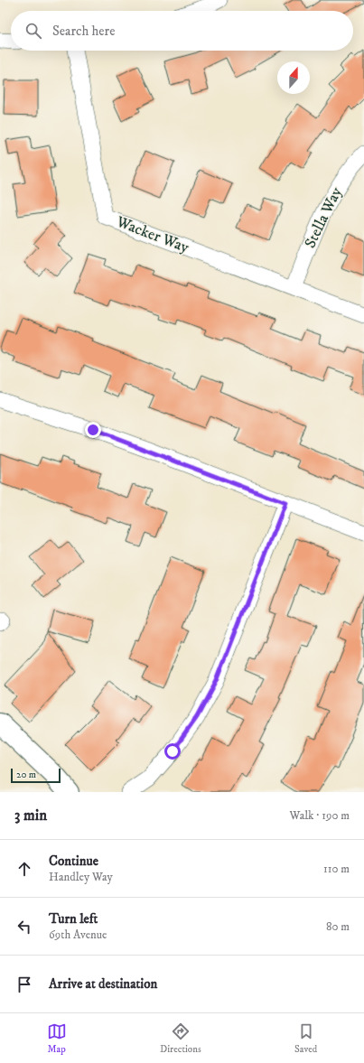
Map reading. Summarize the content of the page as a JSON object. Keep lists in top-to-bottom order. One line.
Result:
{"streets":{"street":["Stella Way","Wacker Way"]},"crossings":[["Stella Way","Wacker Way"]],"scale_bar":"20 m","north":"top","page":{"search":"Search here","scale":"20 m","heading":["3 min","Walk · 190 m"],"list":[["Continue","Handley Way","110 m"],["Turn left","69th Avenue","80 m"],"Arrive at destination"],"nav":["Map","Directions","Saved"]}}
